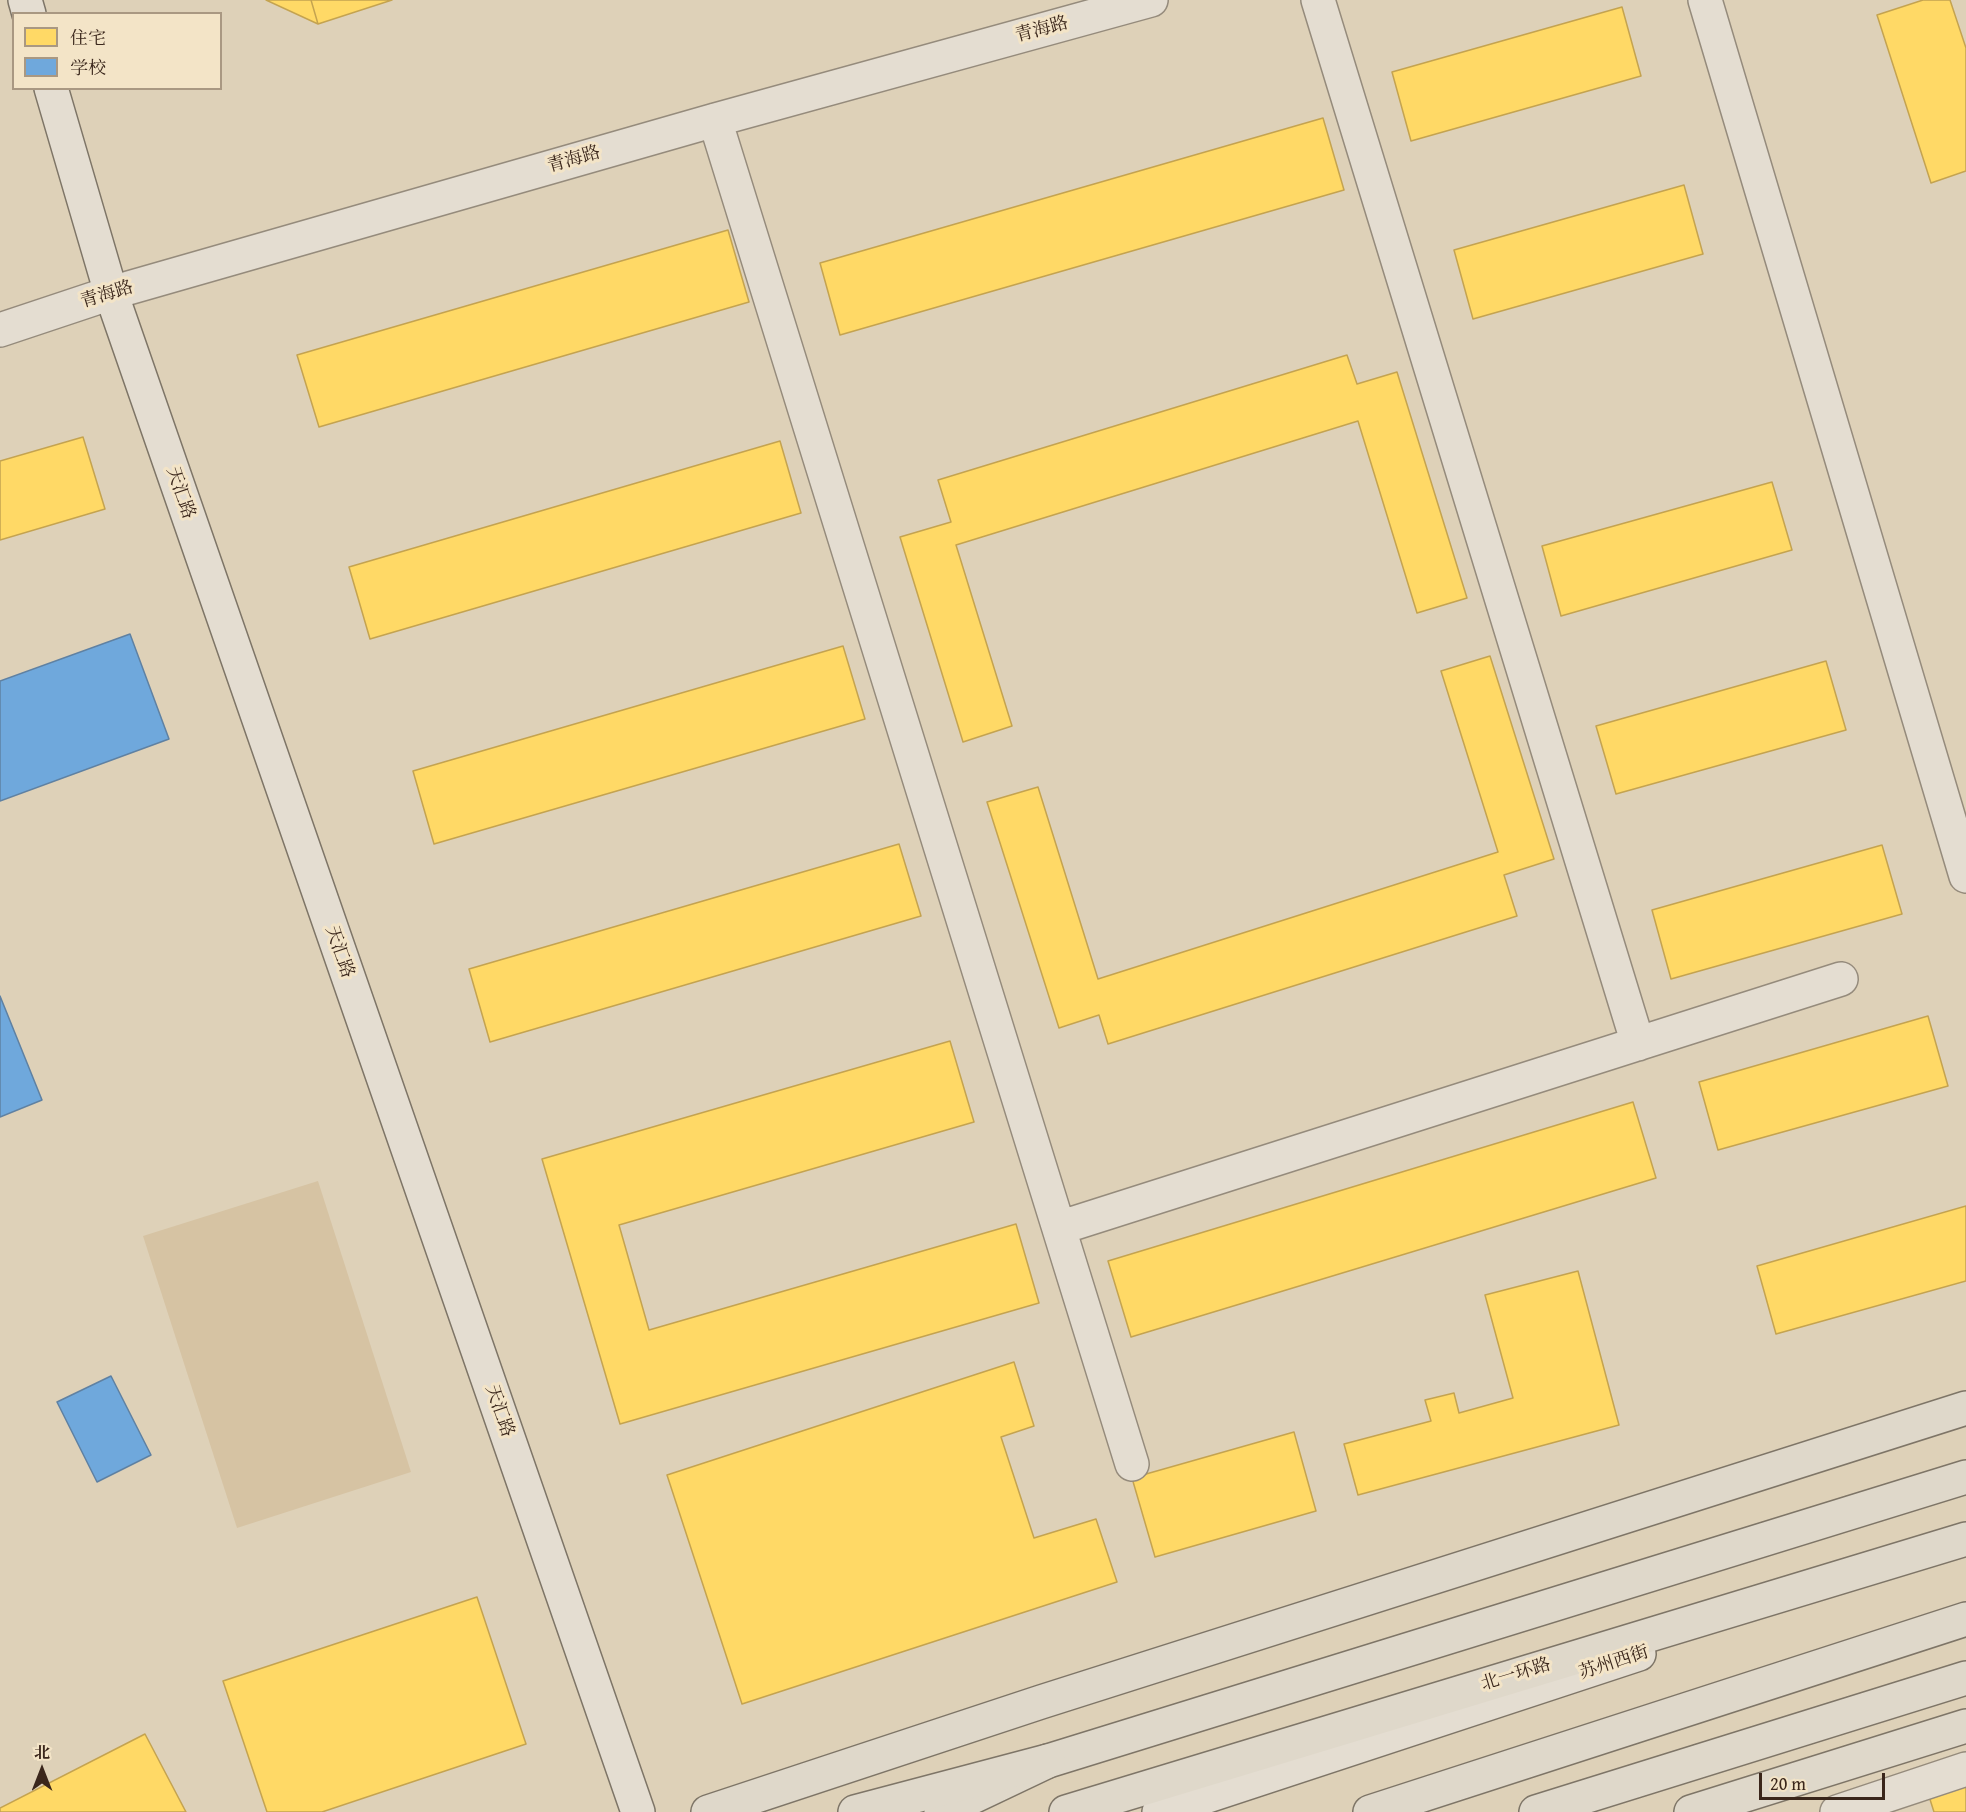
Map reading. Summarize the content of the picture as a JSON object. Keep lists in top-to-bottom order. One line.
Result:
{"streets":{"main road":["北一环路"],"street":["青海路","天汇路","苏州西街"]},"crossings":[["青海路","天汇路"]],"legend":["住宅","学校"],"scale_bar":"20 m","north":"top"}
